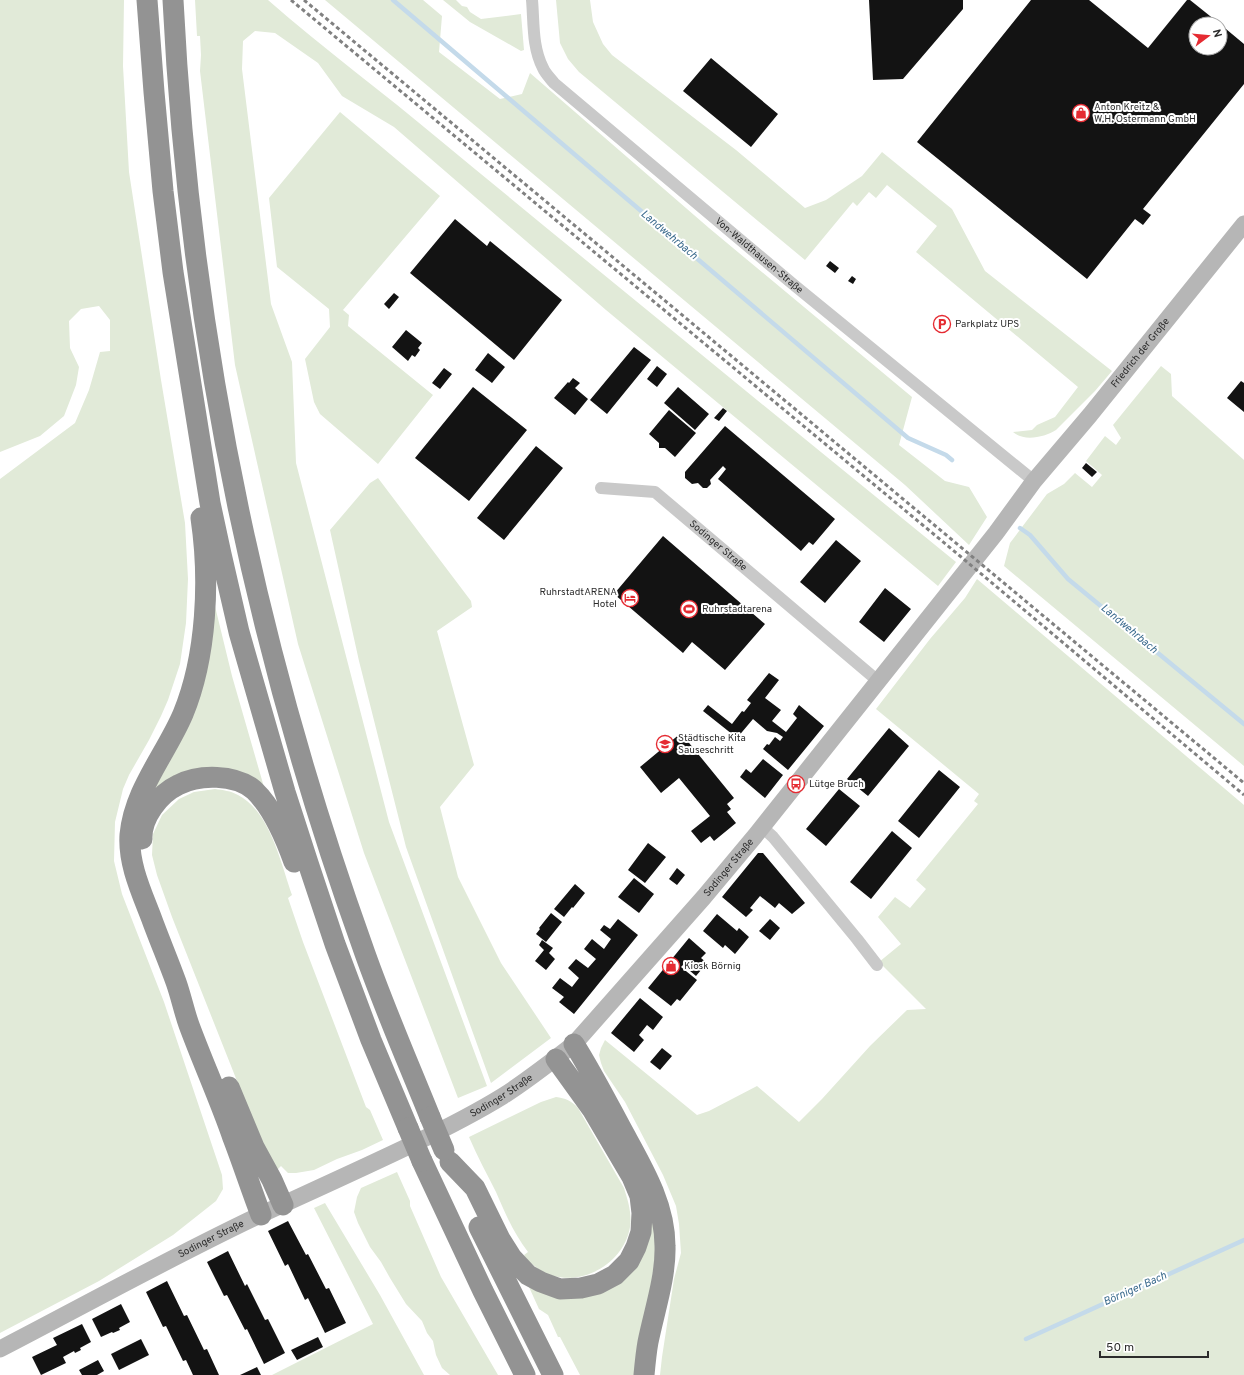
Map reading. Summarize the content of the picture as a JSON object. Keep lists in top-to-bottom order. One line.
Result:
{"streets":{"street":["Von-Waldthausen-Straße","Friedrich der Große","Sodinger Straße"]},"crossings":[["Von-Waldthausen-Straße","Friedrich der Große"],["Von-Waldthausen-Straße","Sodinger Straße"],["Friedrich der Große","Sodinger Straße"]],"water":["Landwehrbach","Börniger Bach"],"places":{"shop":["Anton Kreitz & W.H. Ostermann GmbH","Kiosk Börnig"],"parking":["Parkplatz UPS"],"hotel":["RuhrstadtARENA Hotel"],"sports":["Ruhrstadtarena"],"school or university":["Städtische Kita Sauseschritt"],"bus stop":["Lütge Bruch"]},"scale_bar":"50 m","north":"right"}
